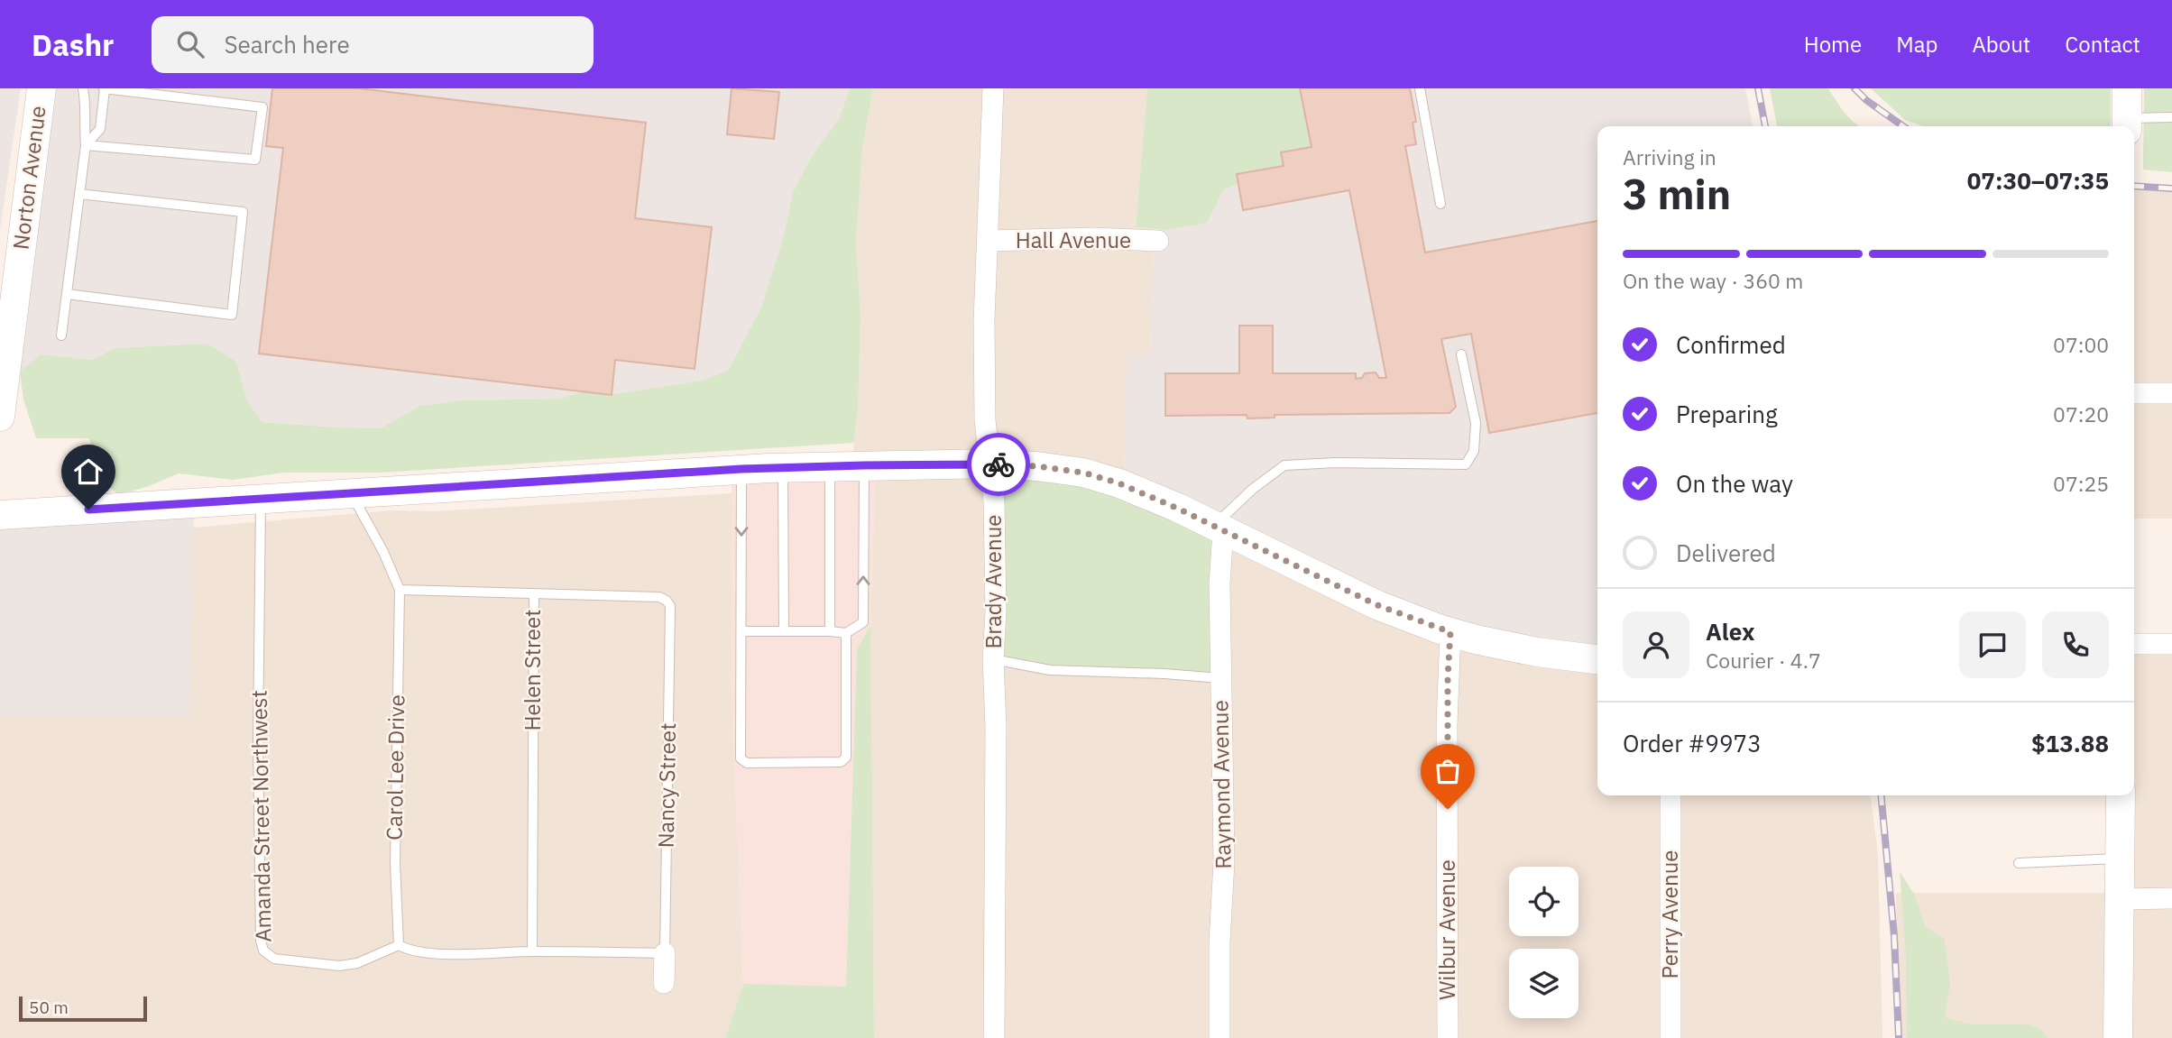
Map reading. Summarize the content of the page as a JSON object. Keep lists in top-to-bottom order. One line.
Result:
{"streets":{"street":["Norton Avenue","Hall Avenue","Brady Avenue","Raymond Avenue","Perry Avenue","Wilbur Avenue"],"lane":["Helen Street","Carol Lee Drive","Nancy Street","Amanda Street Northwest"]},"crossings":[["Hall Avenue","Brady Avenue"],["Helen Street","Carol Lee Drive"],["Helen Street","Nancy Street"],["Carol Lee Drive","Amanda Street Northwest"]],"scale_bar":"50 m","page":{"header":"Dashr","search":"Search here","nav":["Home","Map","About","Contact"],"heading":["3 min","Arriving in","07:30–07:35"],"panel":["Alex","Courier · 4.7","Order #9973","$13.88"],"bar":"On the way · 360 m","list":[["Confirmed","07:00"],["Preparing","07:20"],["On the way","07:25"],"Delivered"],"scale":"50 m"}}
